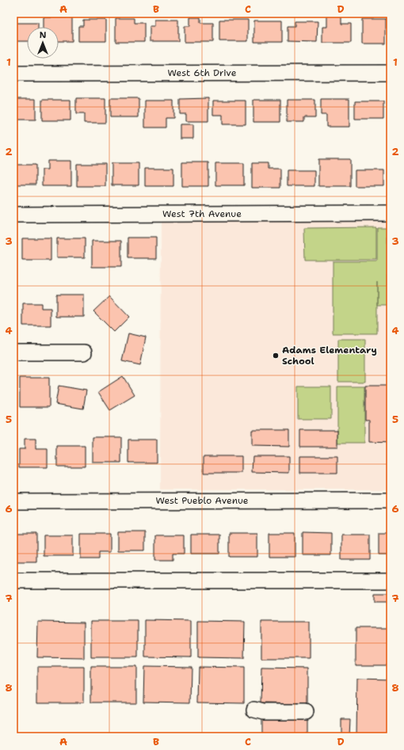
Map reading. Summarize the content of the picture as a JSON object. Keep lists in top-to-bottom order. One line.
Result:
{"streets":{"street":["West 6th Drive","West 7th Avenue","West Pueblo Avenue"]},"places":["Adams Elementary School"],"north":"top","grid":{"columns":["A","B","C","D"],"rows":["1","2","3","4","5","6","7","8"]}}
